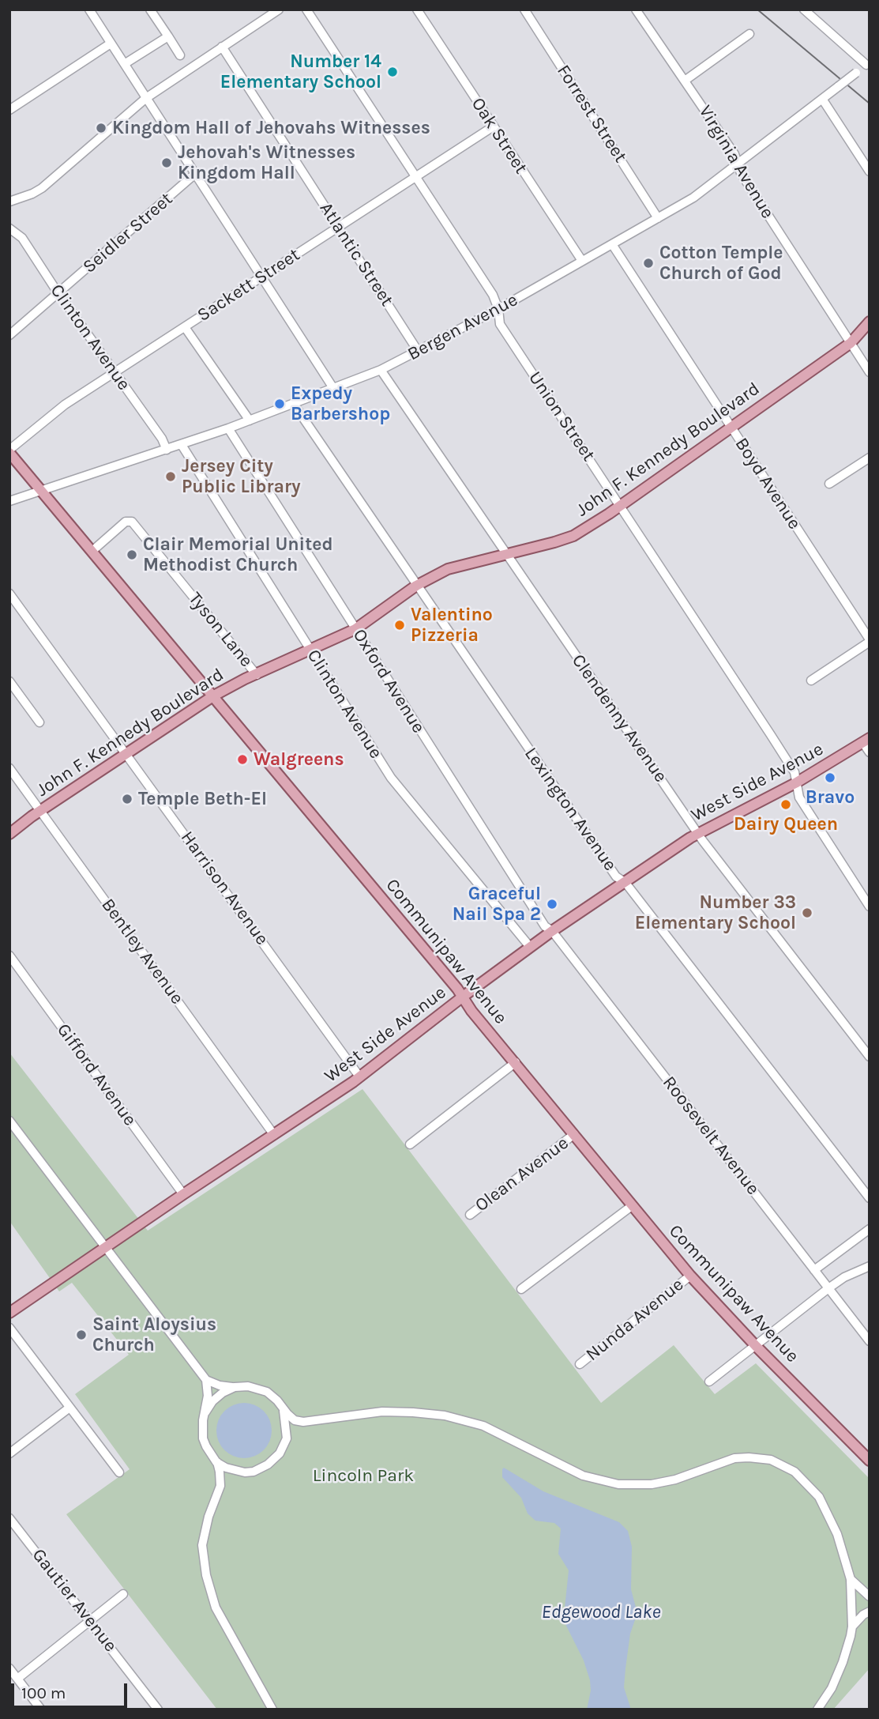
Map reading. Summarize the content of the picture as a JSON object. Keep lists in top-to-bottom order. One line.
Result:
{"streets":{"main road":["John F. Kennedy Boulevard","West Side Avenue","Communipaw Avenue"],"street":["Forrest Street","Oak Street","Virginia Avenue","Seidler Street","Atlantic Street","Sackett Street","Bergen Avenue","Clinton Avenue","Union Street","Boyd Avenue","Tyson Lane","Oxford Avenue","Clendenny Avenue","Lexington Avenue","Harrison Avenue","Bentley Avenue","Gifford Avenue","Roosevelt Avenue","Olean Avenue","Nunda Avenue","Gautier Avenue"]},"crossings":[["Forrest Street","Bergen Avenue"],["Oak Street","Sackett Street"],["Oak Street","Bergen Avenue"],["Virginia Avenue","Bergen Avenue"],["Virginia Avenue","John F. Kennedy Boulevard"],["Seidler Street","Clinton Avenue"],["Atlantic Street","Sackett Street"],["Atlantic Street","Bergen Avenue"],["Sackett Street","Clinton Avenue"],["Sackett Street","Union Street"],["Sackett Street","Communipaw Avenue"],["Bergen Avenue","Clinton Avenue"],["Bergen Avenue","Union Street"],["Bergen Avenue","Boyd Avenue"],["Bergen Avenue","Oxford Avenue"],["Bergen Avenue","Clendenny Avenue"],["Bergen Avenue","Lexington Avenue"],["Bergen Avenue","Communipaw Avenue"],["Clinton Avenue","John F. Kennedy Boulevard"],["Clinton Avenue","West Side Avenue"],["Union Street","John F. Kennedy Boulevard"],["Union Street","West Side Avenue"],["John F. Kennedy Boulevard","Boyd Avenue"],["John F. Kennedy Boulevard","Tyson Lane"],["John F. Kennedy Boulevard","Oxford Avenue"],["John F. Kennedy Boulevard","Clendenny Avenue"],["John F. Kennedy Boulevard","Lexington Avenue"],["John F. Kennedy Boulevard","Harrison Avenue"],["John F. Kennedy Boulevard","Bentley Avenue"],["John F. Kennedy Boulevard","Communipaw Avenue"],["Tyson Lane","Communipaw Avenue"],["Oxford Avenue","West Side Avenue"],["Oxford Avenue","Roosevelt Avenue"],["Clendenny Avenue","West Side Avenue"],["West Side Avenue","Lexington Avenue"],["West Side Avenue","Harrison Avenue"],["West Side Avenue","Bentley Avenue"],["West Side Avenue","Communipaw Avenue"],["West Side Avenue","Gifford Avenue"],["West Side Avenue","Roosevelt Avenue"],["Communipaw Avenue","Olean Avenue"],["Communipaw Avenue","Nunda Avenue"]],"water":["Edgewood Lake"],"parks":["Lincoln Park"],"places":["Number 14 Elementary School","Kingdom Hall of Jehovahs Witnesses","Jehovah's Witnesses Kingdom Hall","Cotton Temple Church of God","Expedy Barbershop","Jersey City Public Library","Clair Memorial United Methodist Church","Valentino Pizzeria","Walgreens","Bravo","Temple Beth-El","Dairy Queen","Graceful Nail Spa 2","Number 33 Elementary School","Saint Aloysius Church"],"scale_bar":"100 m"}
